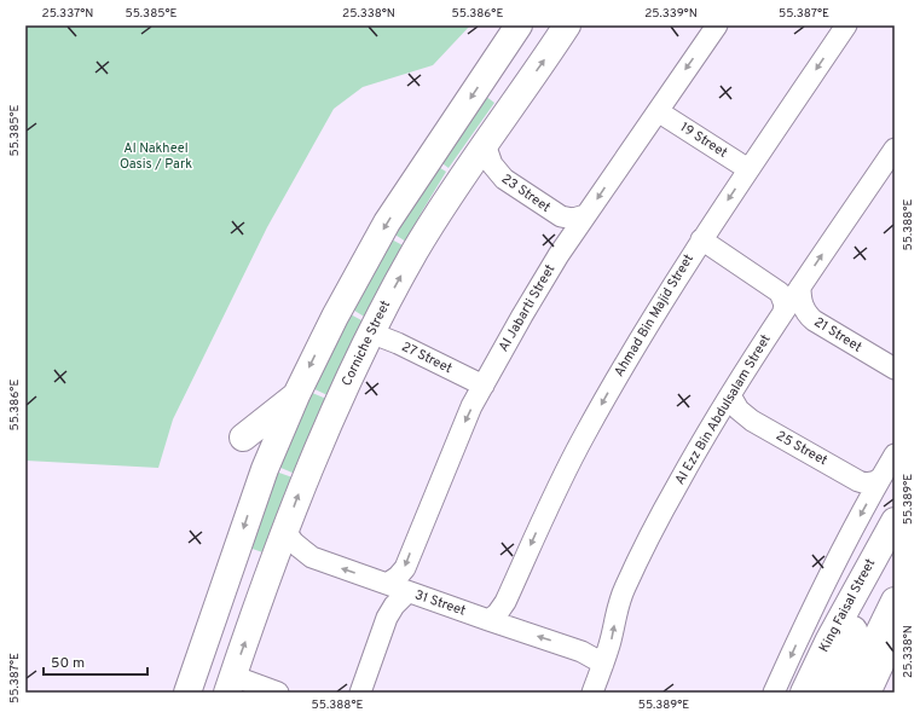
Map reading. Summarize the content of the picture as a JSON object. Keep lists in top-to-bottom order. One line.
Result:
{"streets":{"main road":["Corniche Street","King Faisal Street"],"street":["19 Street","23 Street","Al Jabarti Street","Ahmad Bin Majid Street","21 Street","27 Street","Al Ezz Bin Abdulsalam Street","25 Street","31 Street"]},"crossings":[["19 Street","Al Jabarti Street"],["19 Street","Ahmad Bin Majid Street"],["23 Street","Al Jabarti Street"],["23 Street","Corniche Street"],["Al Jabarti Street","27 Street"],["Al Jabarti Street","31 Street"],["Ahmad Bin Majid Street","31 Street"],["21 Street","Al Ezz Bin Abdulsalam Street"],["Corniche Street","27 Street"],["Corniche Street","31 Street"],["Al Ezz Bin Abdulsalam Street","25 Street"],["Al Ezz Bin Abdulsalam Street","31 Street"]],"one_way":["Al Jabarti Street","Ahmad Bin Majid Street","31 Street"],"parks":["Al Nakheel Oasis / Park"],"scale_bar":"50 m","coordinates":["25.337°N","55.385°E","25.338°N","55.386°E","25.339°N","55.387°E","55.388°E","55.389°E"]}
